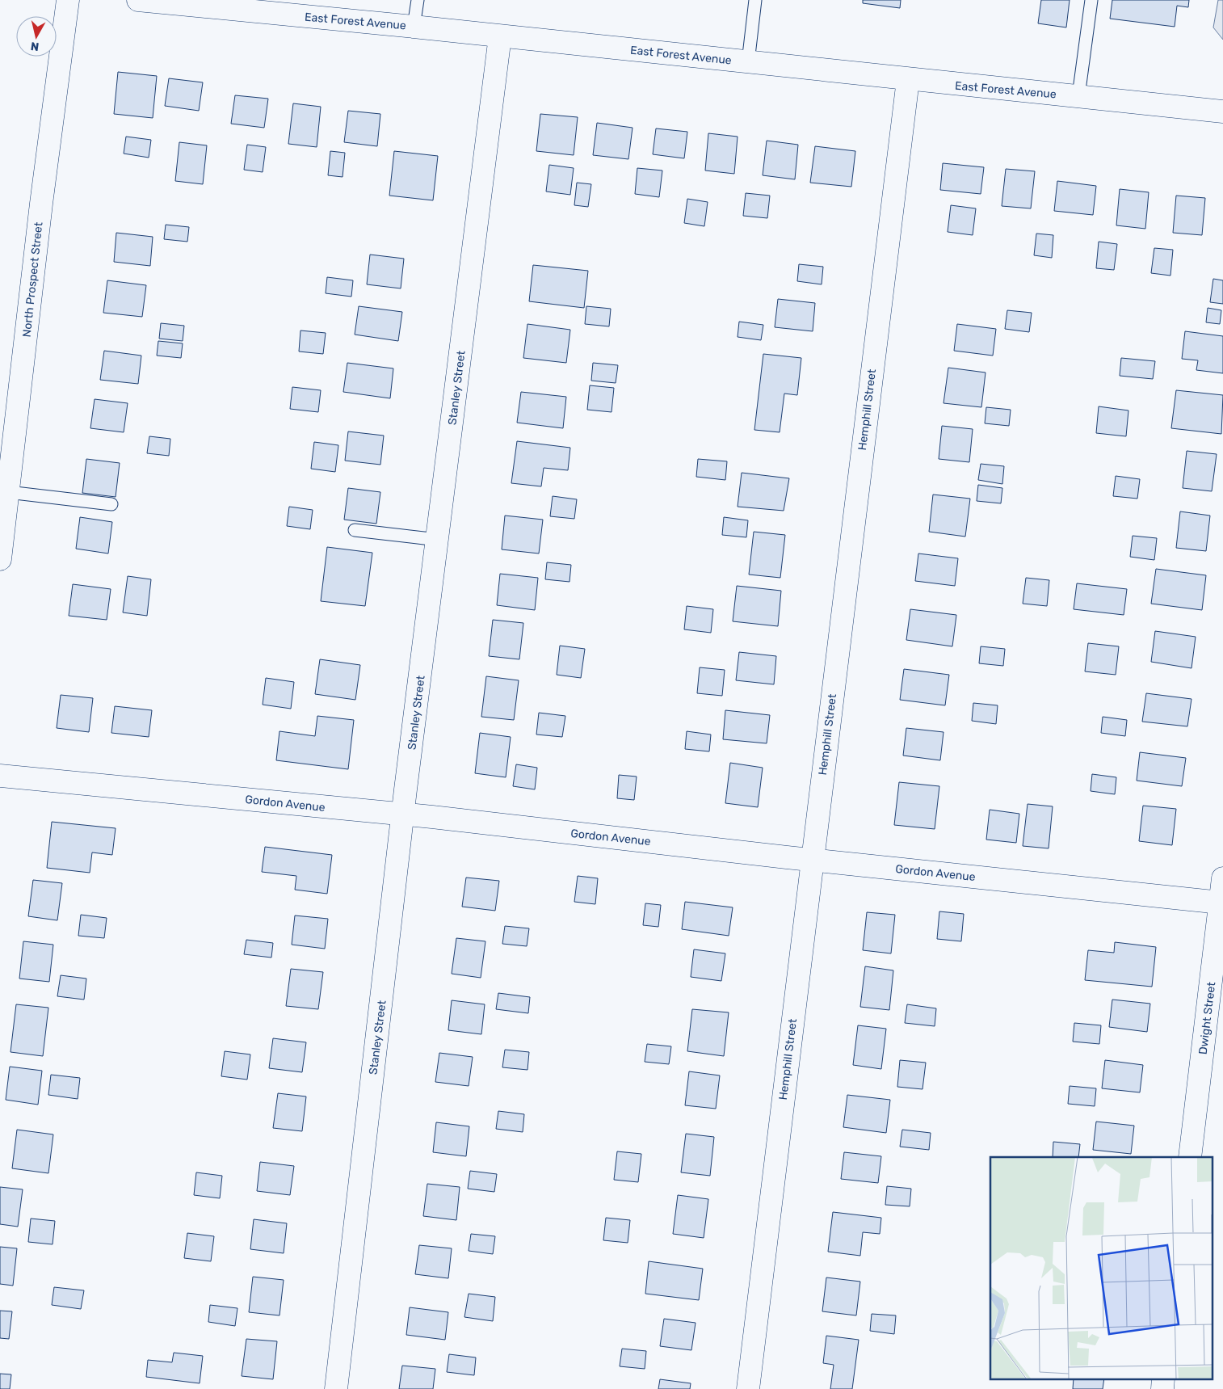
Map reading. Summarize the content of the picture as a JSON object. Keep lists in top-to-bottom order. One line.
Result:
{"streets":{"street":["East Forest Avenue","North Prospect Street","Stanley Street","Hemphill Street","Gordon Avenue","Dwight Street"]},"crossings":[["East Forest Avenue","Stanley Street"],["East Forest Avenue","Hemphill Street"],["Stanley Street","Gordon Avenue"],["Hemphill Street","Gordon Avenue"],["Gordon Avenue","Dwight Street"]],"north":"bottom"}
